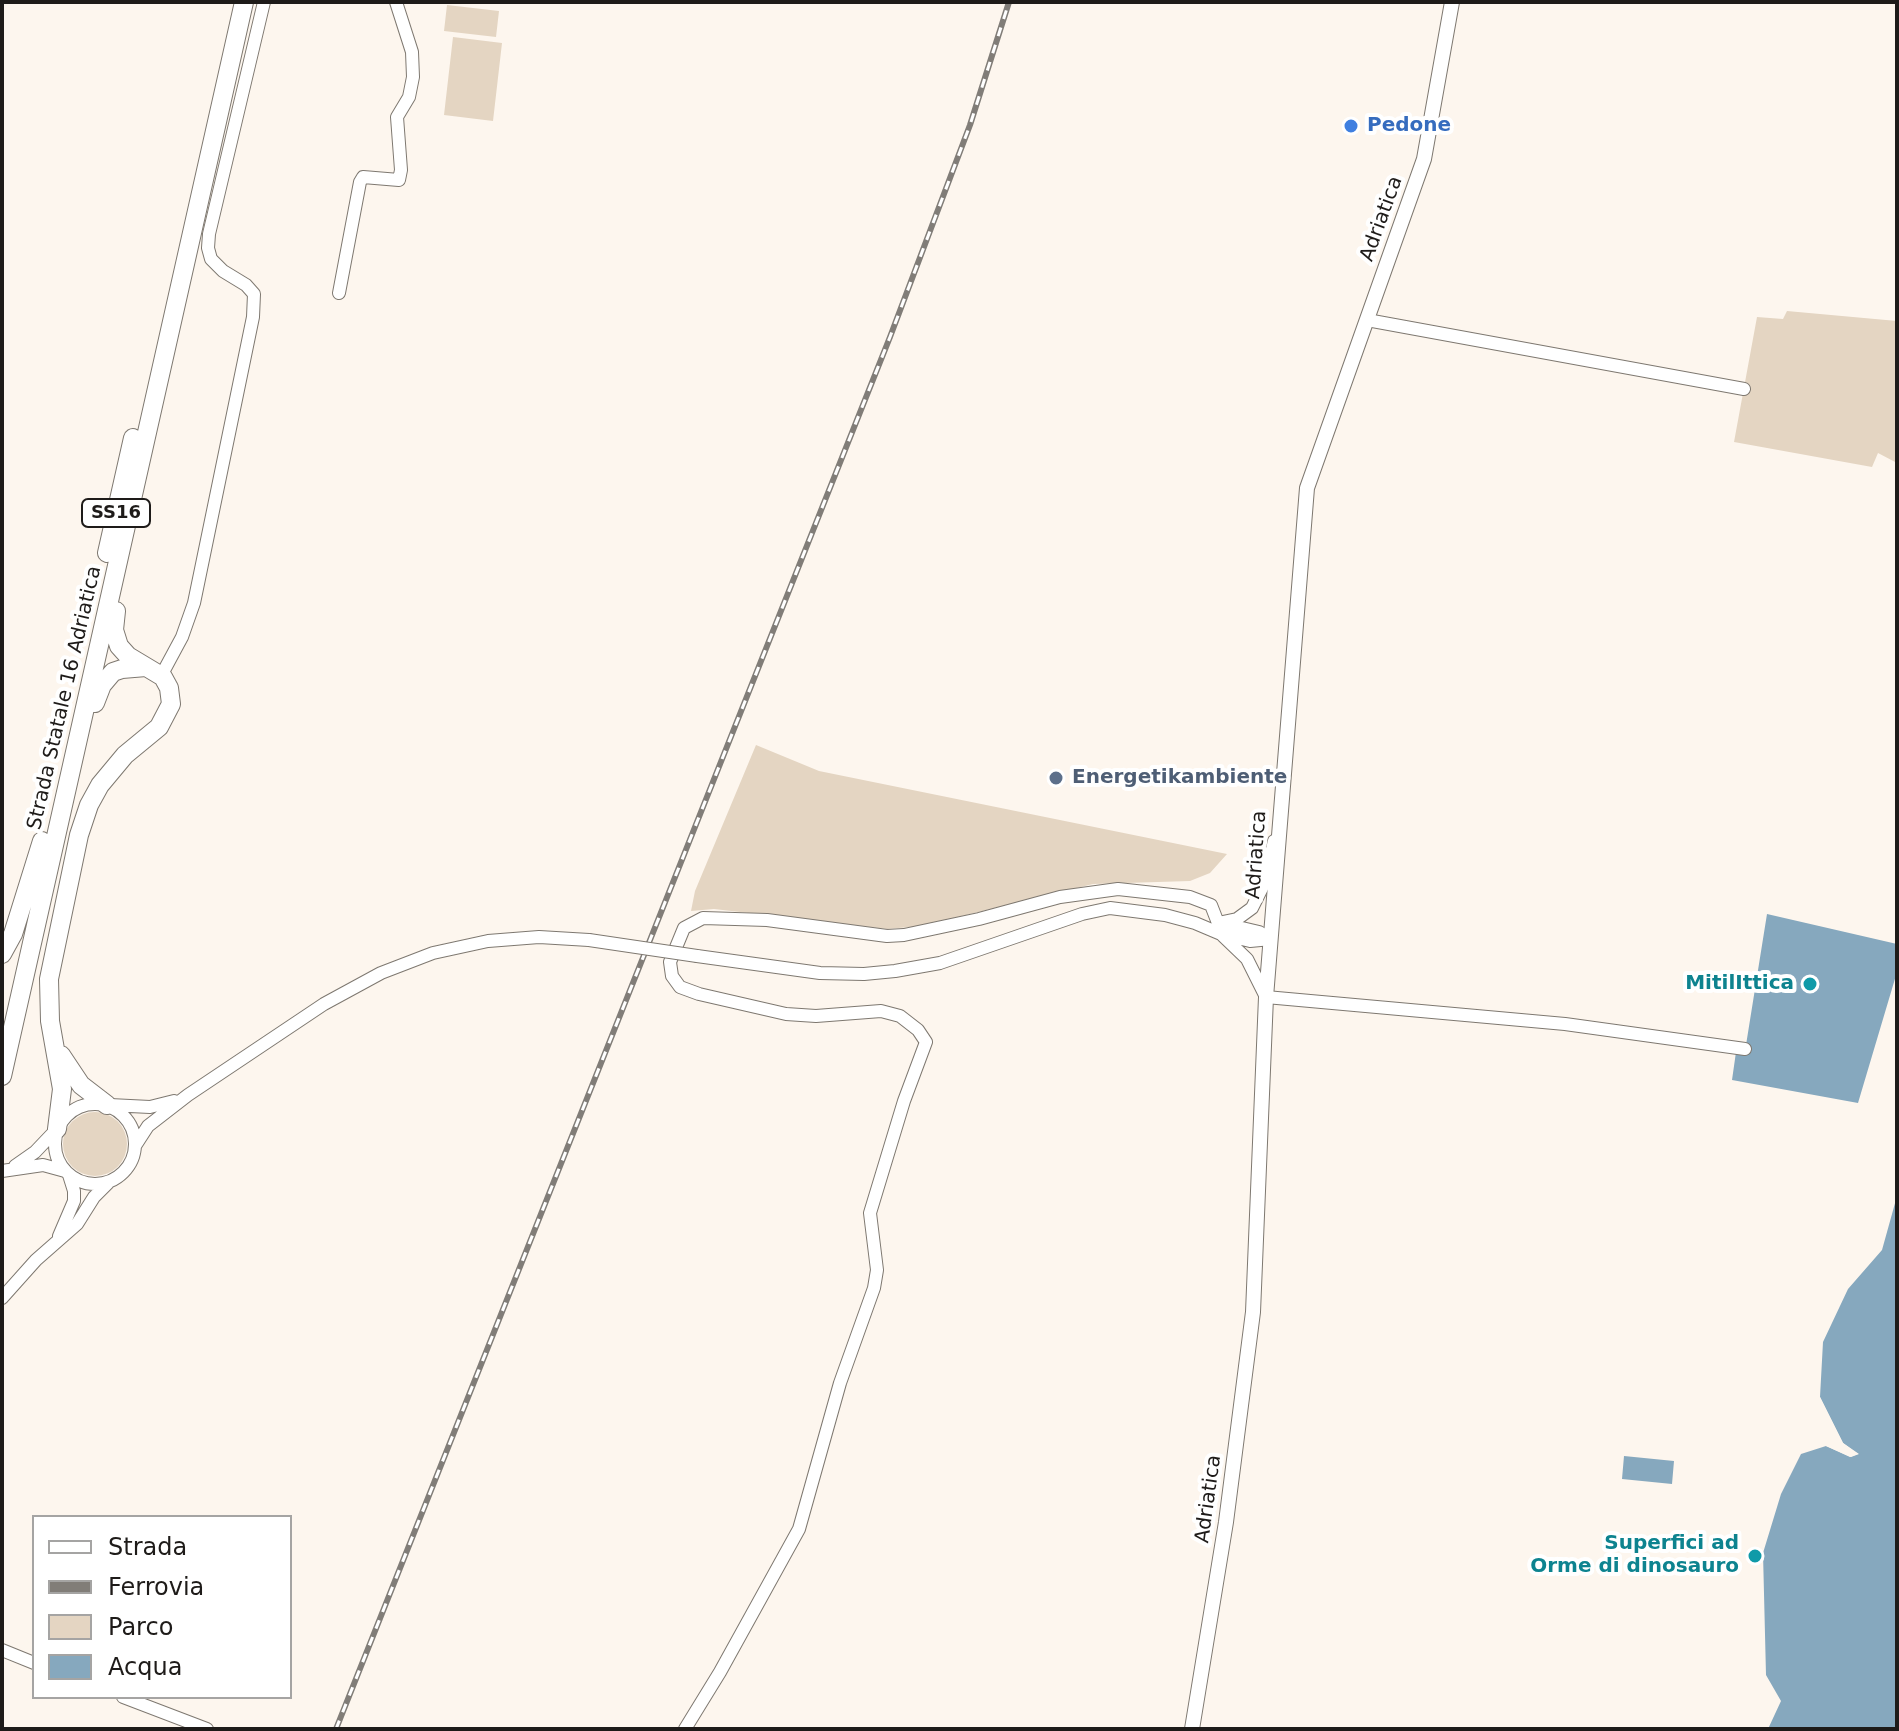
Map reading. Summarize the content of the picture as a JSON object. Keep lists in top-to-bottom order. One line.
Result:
{"streets":{"highway":["SS16","Strada Statale 16 Adriatica"],"main road":["Adriatica"]},"crossings":[["SS16","Strada Statale 16 Adriatica"]],"places":["Pedone","Energetikambiente","MitilIttica","Superfici ad Orme di dinosauro"],"legend":["Strada","Ferrovia","Parco","Acqua"]}
